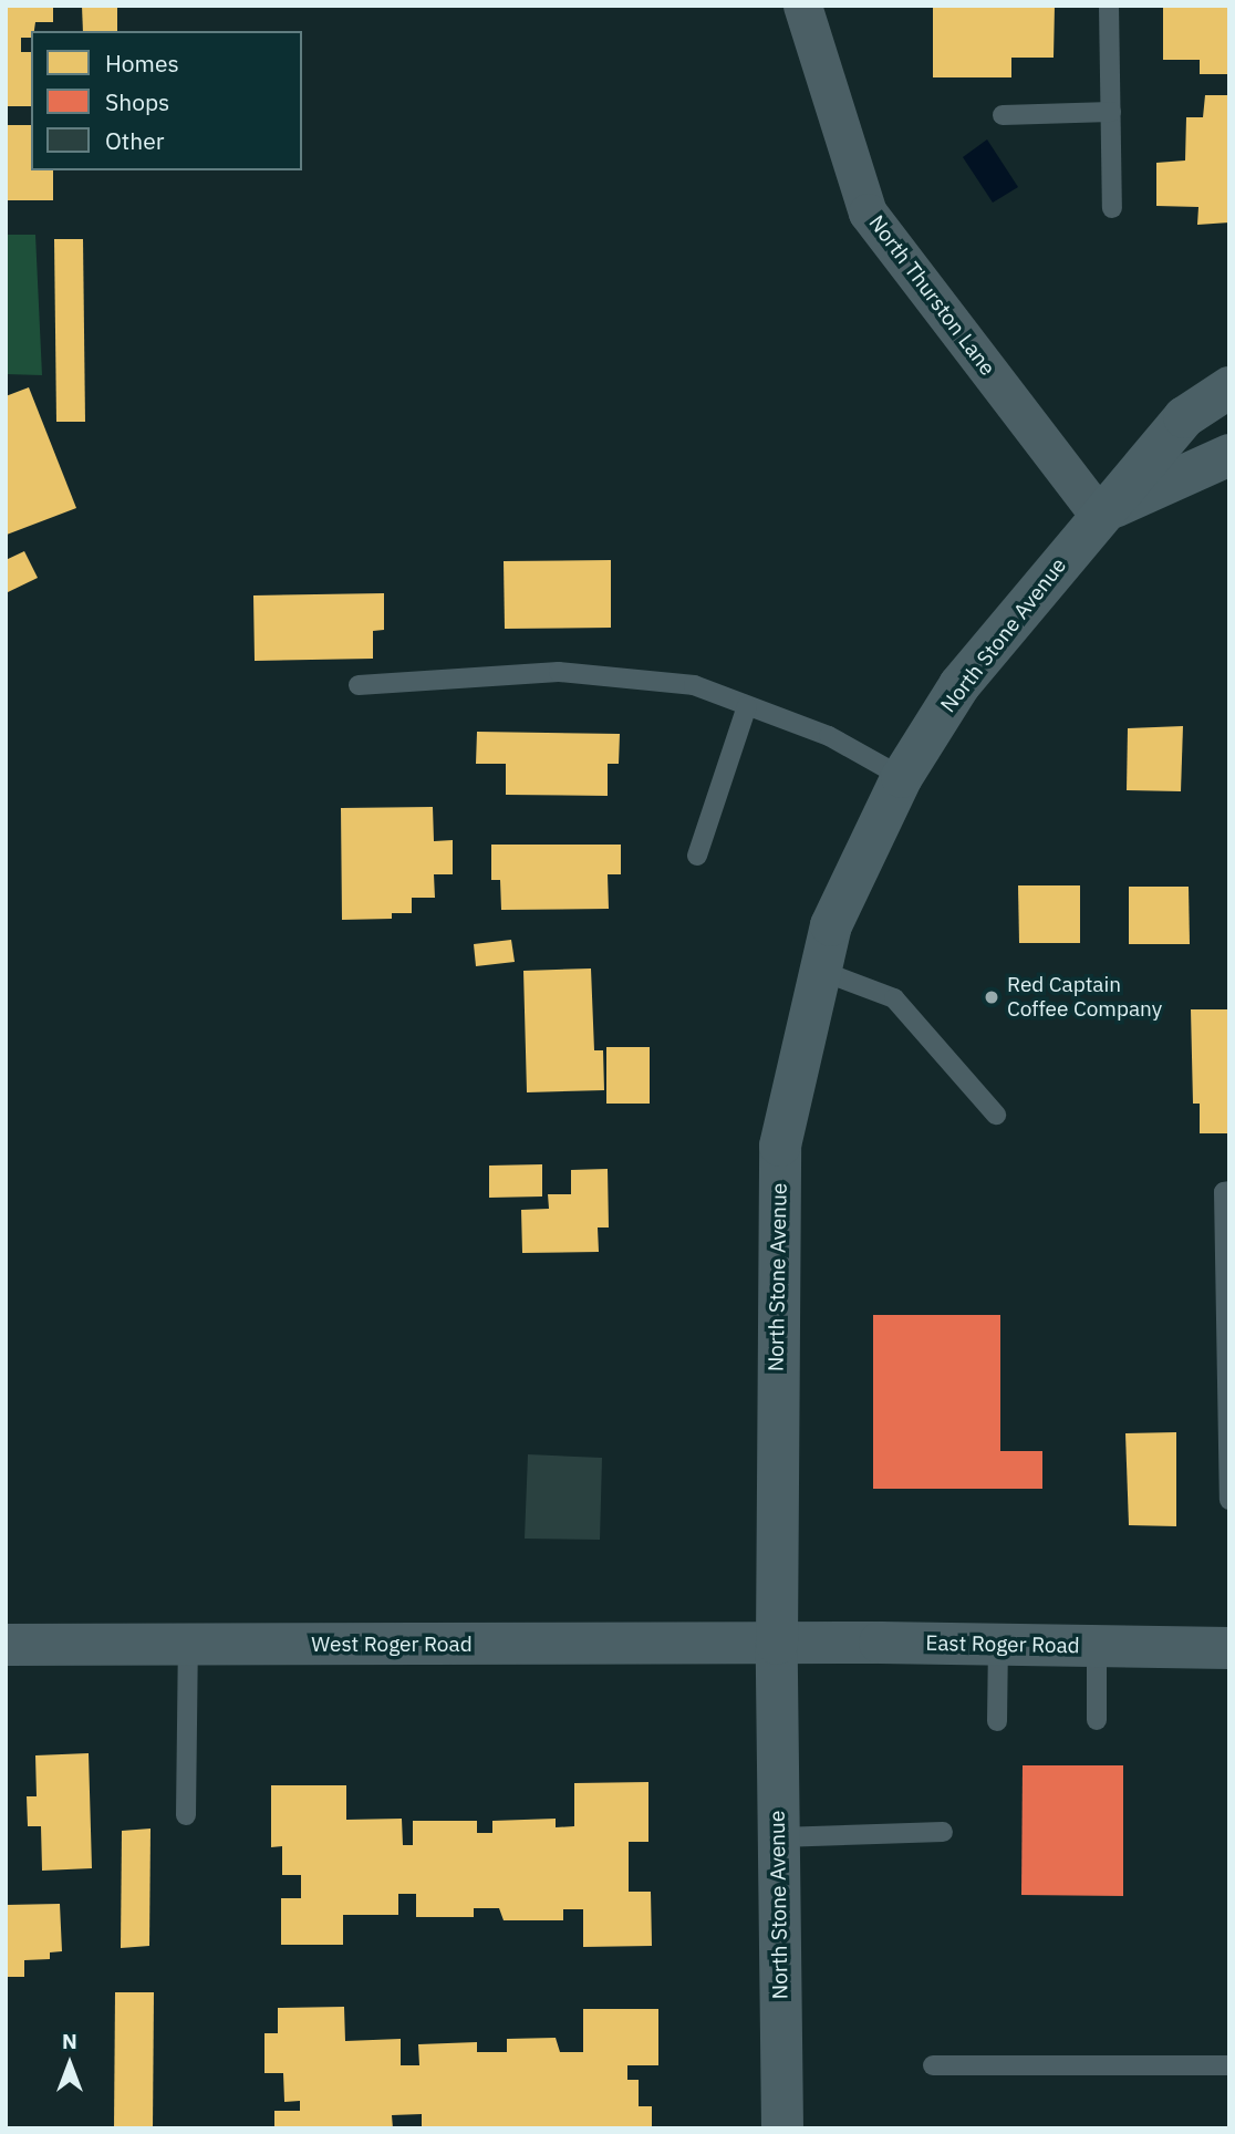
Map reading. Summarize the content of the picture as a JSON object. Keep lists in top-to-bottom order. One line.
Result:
{"streets":{"main road":["North Stone Avenue","West Roger Road","East Roger Road"],"street":["North Thurston Lane"]},"crossings":[["North Thurston Lane","North Stone Avenue"],["North Stone Avenue","West Roger Road"],["North Stone Avenue","East Roger Road"],["West Roger Road","East Roger Road"]],"places":["Red Captain Coffee Company"],"legend":["Homes","Shops","Other"],"north":"top"}
